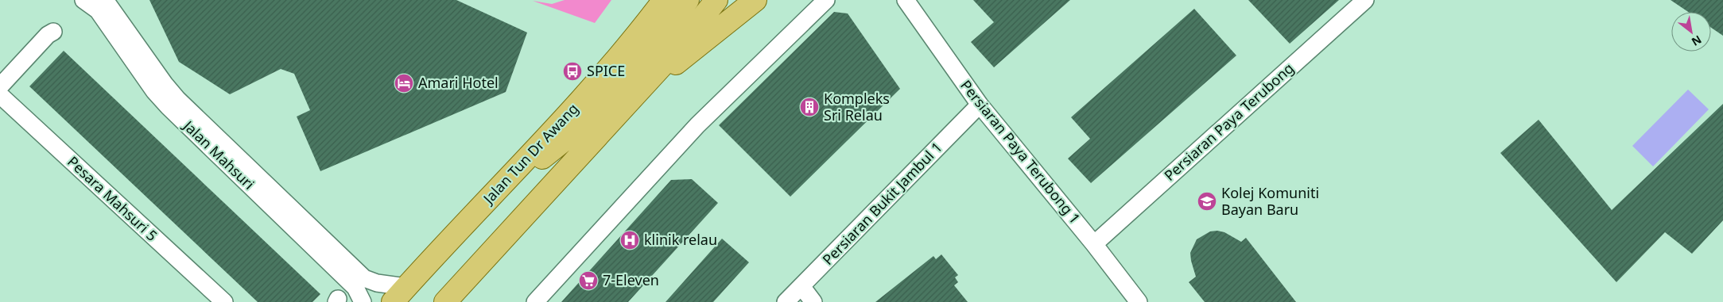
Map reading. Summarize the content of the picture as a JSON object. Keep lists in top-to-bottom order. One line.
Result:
{"streets":{"main road":["Jalan Tun Dr Awang"],"street":["Persiaran Paya Terubong","Persiaran Paya Terubong 1","Jalan Mahsuri","Pesara Mahsuri 5","Persiaran Bukit Jambul 1"]},"crossings":[["Persiaran Paya Terubong","Persiaran Paya Terubong 1"],["Persiaran Paya Terubong 1","Persiaran Bukit Jambul 1"]],"places":{"bus stop":["SPICE"],"hotel":["Amari Hotel"],"building":["Kompleks Sri Relau"],"school or university":["Kolej Komuniti Bayan Baru"],"hospital":["klinik relau"],"supermarket":["7-Eleven"]},"north":"bottom right"}
